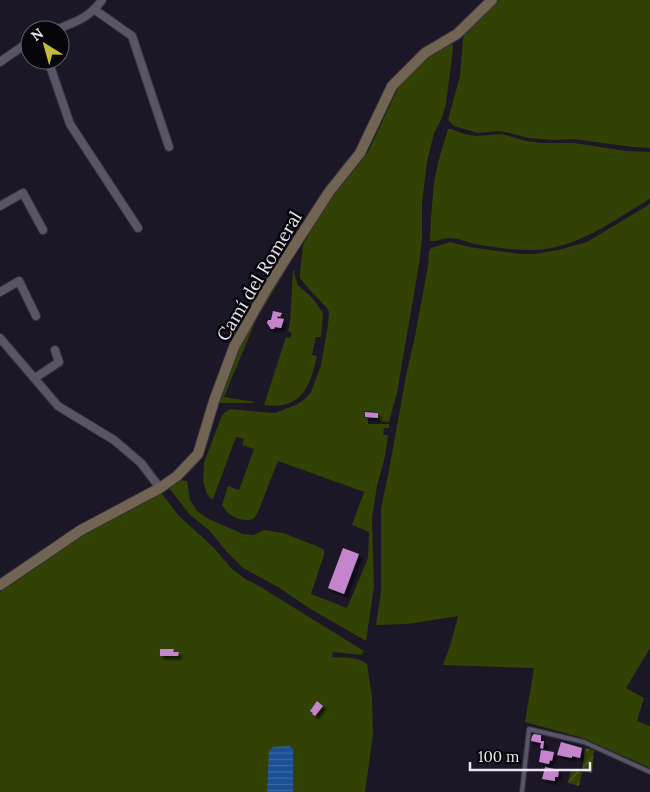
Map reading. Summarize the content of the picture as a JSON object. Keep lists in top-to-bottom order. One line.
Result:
{"streets":{"street":["Camí del Romeral"]},"scale_bar":"100 m","north":"top left"}
